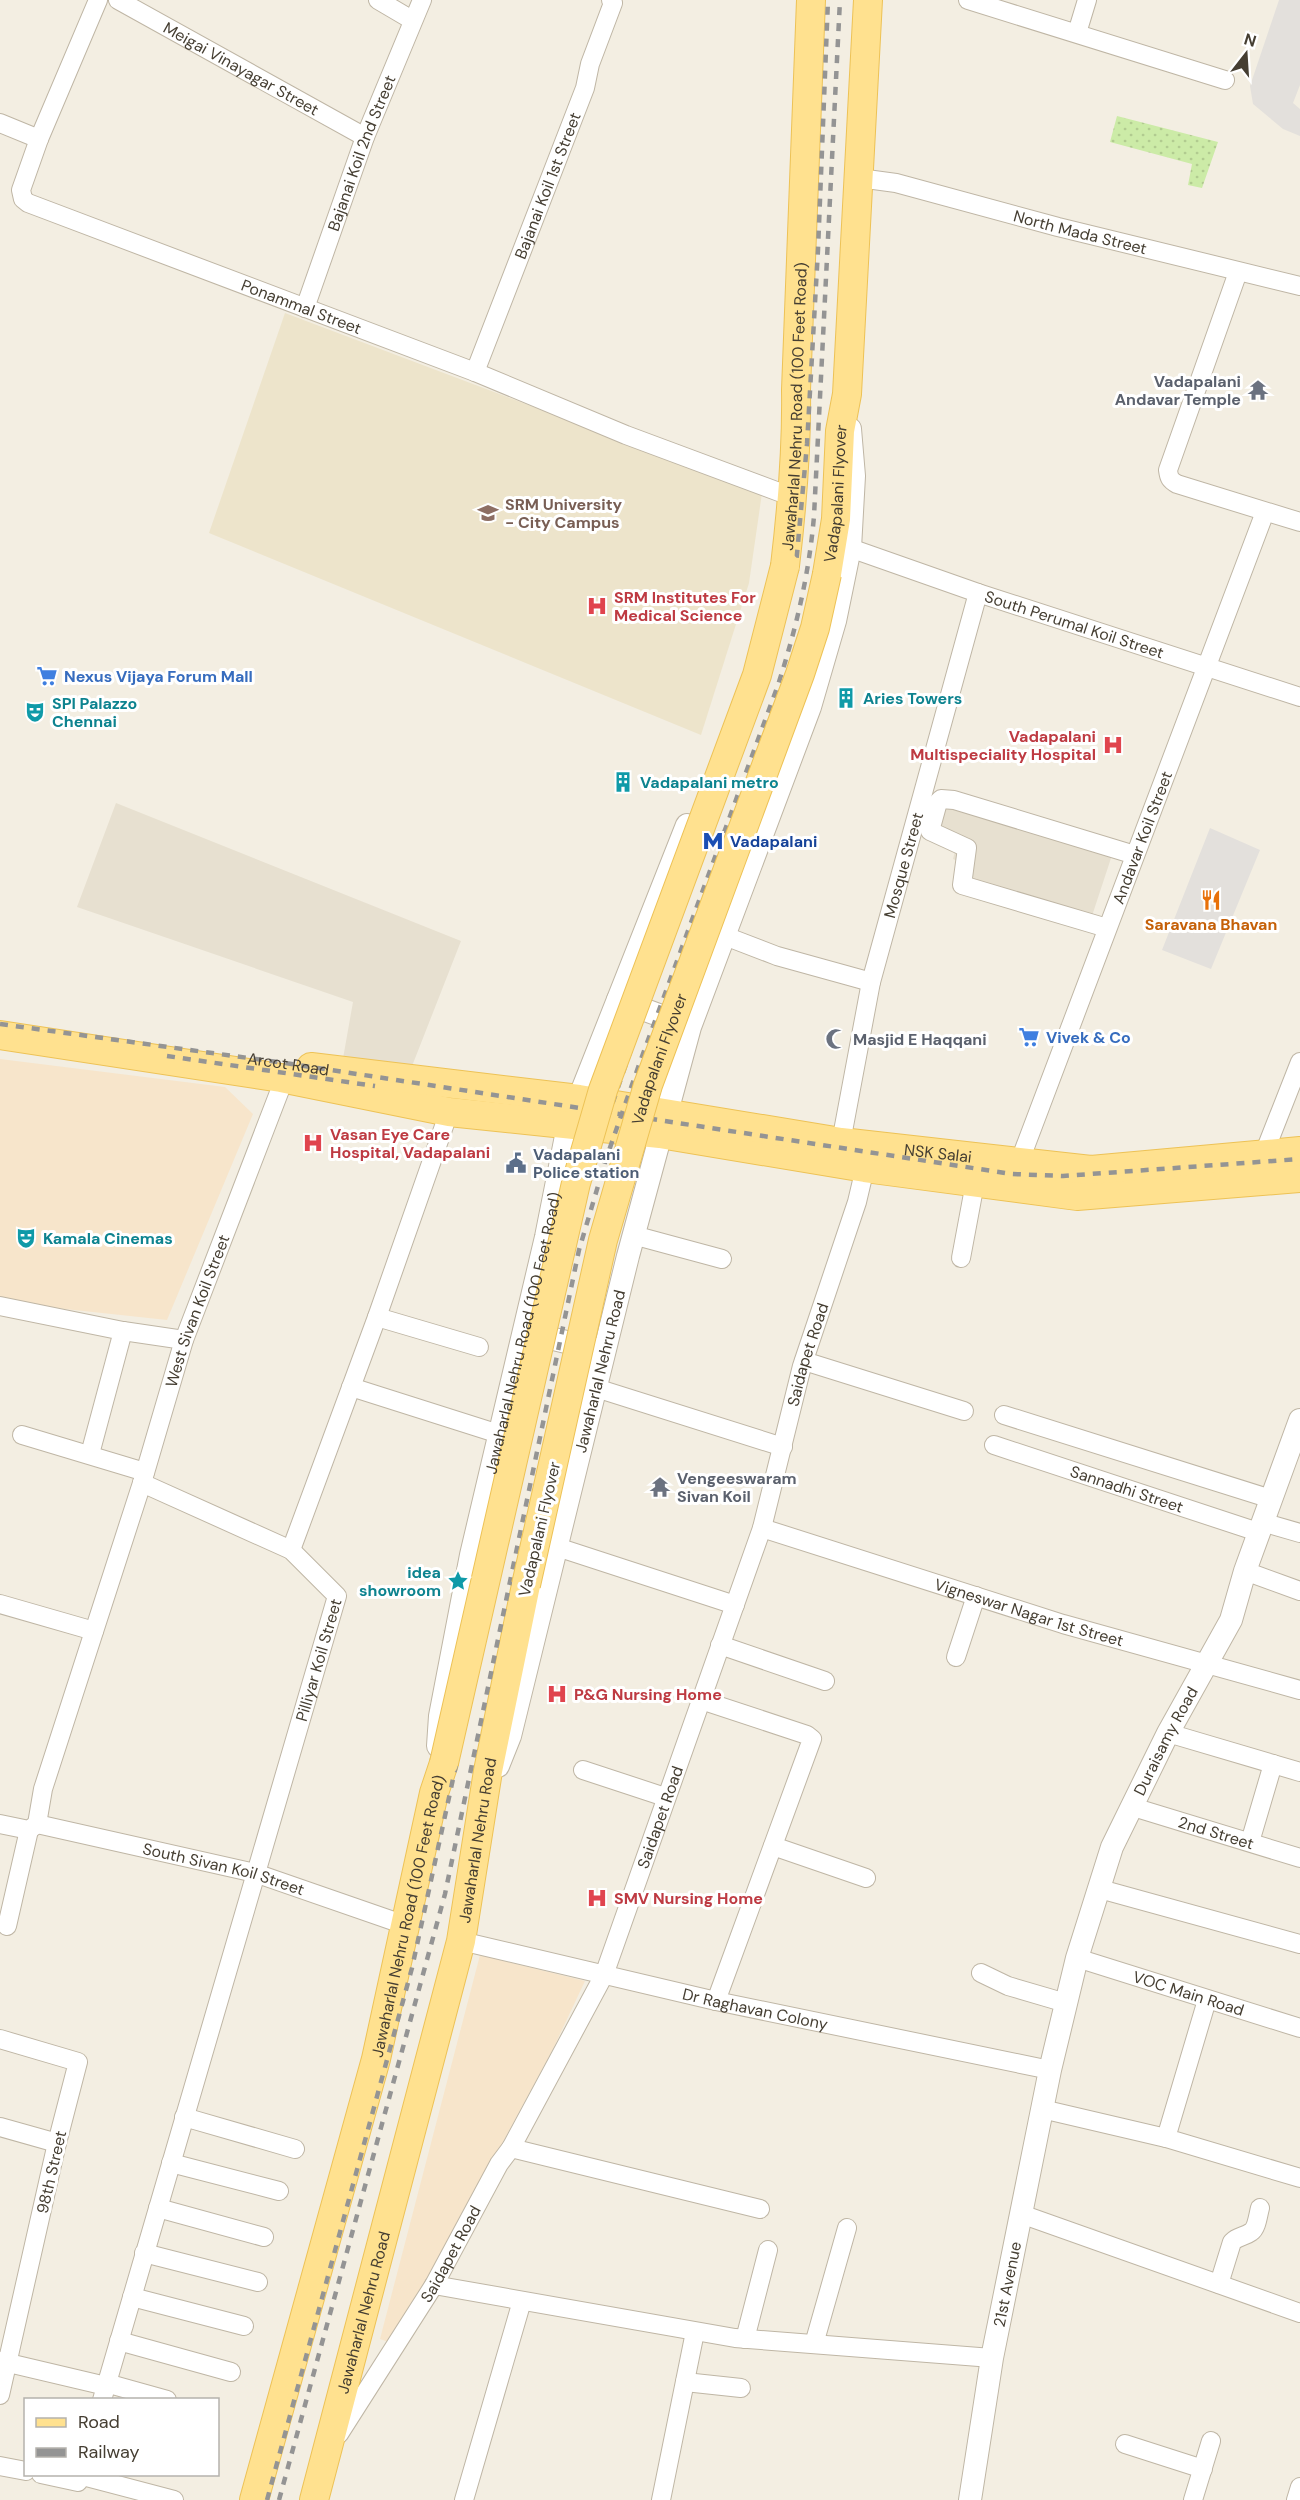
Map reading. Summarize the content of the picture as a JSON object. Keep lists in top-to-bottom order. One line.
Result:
{"streets":{"main road":["Jawaharlal Nehru Road (100 Feet Road)","Vadapalani Flyover","Arcot Road","NSK Salai","Jawaharlal Nehru Road"],"street":["Meigai Vinayagar Street","Bajanai Koil 2nd Street","Bajanai Koil 1st Street","North Mada Street","Ponammal Street","South Perumal Koil Street","Andavar Koil Street","Mosque Street","West Sivan Koil Street","Saidapet Road","Sannadhi Street","Vigneswar Nagar 1st Street","Pilliyar Koil Street","Duraisamy Road","2nd Street","South Sivan Koil Street","VOC Main Road","Dr Raghavan Colony","98th Street","21st Avenue"]},"crossings":[["Meigai Vinayagar Street","Bajanai Koil 2nd Street"],["Bajanai Koil 2nd Street","Ponammal Street"],["Bajanai Koil 1st Street","Ponammal Street"],["Ponammal Street","Jawaharlal Nehru Road (100 Feet Road)"],["Jawaharlal Nehru Road (100 Feet Road)","Arcot Road"],["Jawaharlal Nehru Road (100 Feet Road)","NSK Salai"],["Jawaharlal Nehru Road (100 Feet Road)","South Sivan Koil Street"],["Vadapalani Flyover","Jawaharlal Nehru Road"],["South Perumal Koil Street","Andavar Koil Street"],["South Perumal Koil Street","Mosque Street"],["Andavar Koil Street","NSK Salai"],["Mosque Street","NSK Salai"],["Arcot Road","NSK Salai"],["Arcot Road","West Sivan Koil Street"],["NSK Salai","Jawaharlal Nehru Road"],["West Sivan Koil Street","Pilliyar Koil Street"],["West Sivan Koil Street","South Sivan Koil Street"],["Saidapet Road","Jawaharlal Nehru Road"],["Saidapet Road","Vigneswar Nagar 1st Street"],["Saidapet Road","Dr Raghavan Colony"],["Jawaharlal Nehru Road","Dr Raghavan Colony"],["Sannadhi Street","Duraisamy Road"],["Vigneswar Nagar 1st Street","Duraisamy Road"],["Pilliyar Koil Street","South Sivan Koil Street"],["Duraisamy Road","2nd Street"],["Duraisamy Road","VOC Main Road"],["Duraisamy Road","Dr Raghavan Colony"],["Duraisamy Road","21st Avenue"],["Dr Raghavan Colony","21st Avenue"]],"places":{"temple":["Vadapalani Andavar Temple","Vengeeswaram Sivan Koil"],"school or university":["SRM University - City Campus"],"hospital":["SRM Institutes For Medical Science","Vadapalani Multispeciality Hospital","Vasan Eye Care Hospital, Vadapalani","P&G Nursing Home","SMV Nursing Home"],"supermarket":["Nexus Vijaya Forum Mall","Vivek & Co"],"building":["Aries Towers","Vadapalani metro"],"theatre":["SPI Palazzo Chennai","Kamala Cinemas"],"metro station":["Vadapalani"],"restaurant":["Saravana Bhavan"],"mosque":["Masjid E Haqqani"],"public building":["Vadapalani Police station"],"place":["idea showroom"]},"legend":["Road","Railway"],"north":"top"}
